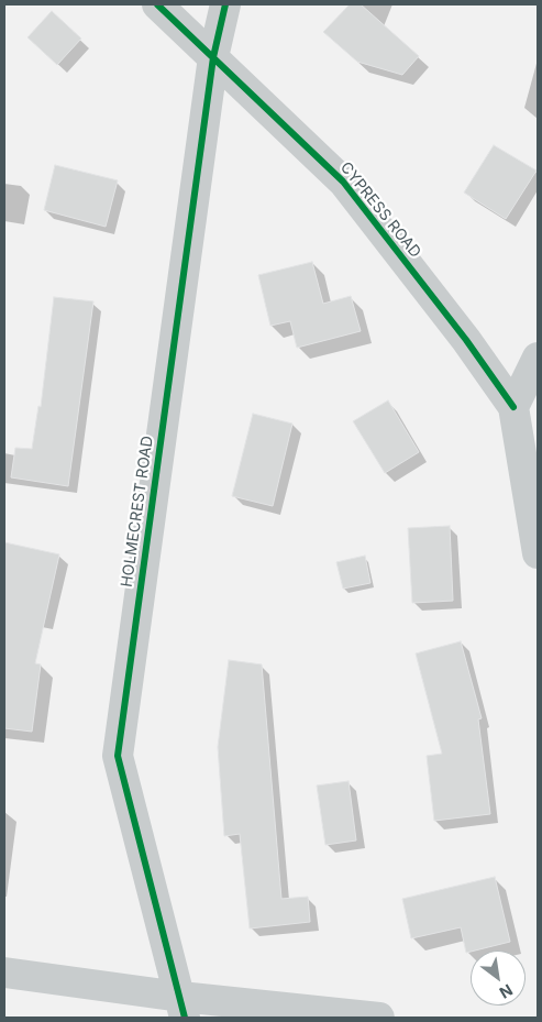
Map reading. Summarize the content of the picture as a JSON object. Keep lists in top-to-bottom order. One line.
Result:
{"streets":{"street":["CYPRESS ROAD","HOLMECREST ROAD"]},"crossings":[["CYPRESS ROAD","HOLMECREST ROAD"]],"north":"bottom right"}
